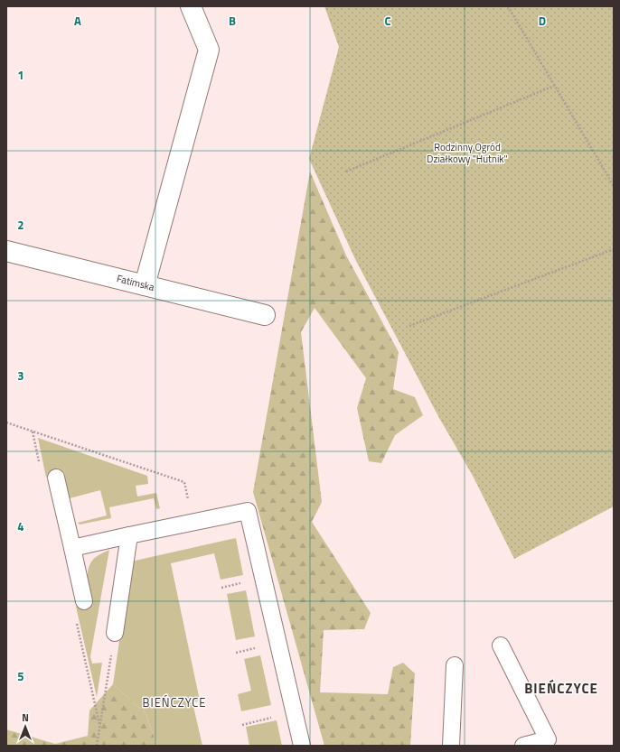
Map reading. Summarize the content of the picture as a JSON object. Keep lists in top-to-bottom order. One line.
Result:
{"streets":{"street":["Fatimska"]},"districts":["BIEŃCZYCE","BIEŃCZYCE"],"parks":["Rodzinny Ogród Działkowy \"Hutnik\""],"north":"top","grid":{"columns":["A","B","C","D"],"rows":["1","2","3","4","5"]}}
